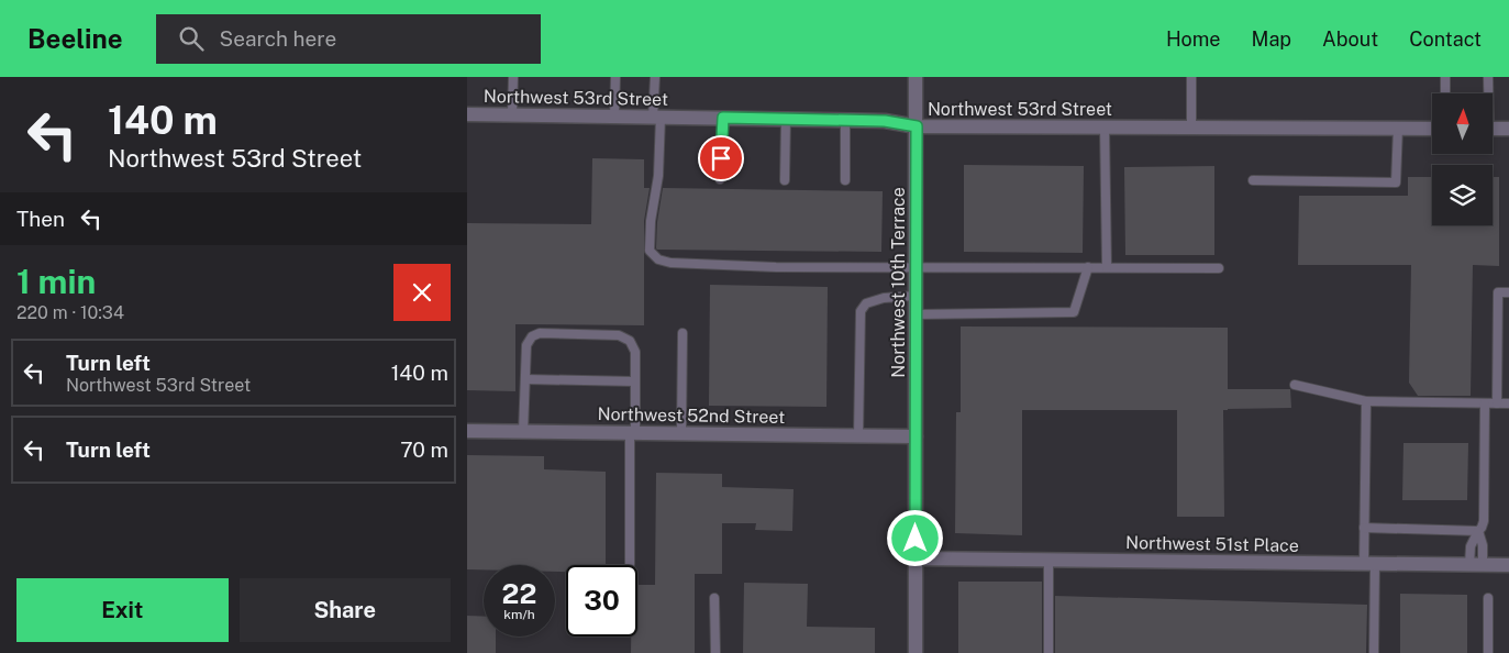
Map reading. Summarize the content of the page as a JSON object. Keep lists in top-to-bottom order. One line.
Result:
{"streets":{"street":["Northwest 53rd Street","Northwest 10th Terrace","Northwest 52nd Street","Northwest 51st Place"]},"crossings":[["Northwest 53rd Street","Northwest 10th Terrace"],["Northwest 10th Terrace","Northwest 52nd Street"],["Northwest 10th Terrace","Northwest 51st Place"]],"north":"top","page":{"header":"Beeline","search":"Search here","nav":["Home","Map","About","Contact"],"turn":["140 m","Northwest 53rd Street"],"then":"Then","heading":["1 min","220 m · 10:34"],"list":[{"name":"Turn left","note":"Northwest 53rd Street","value":"140 m"},{"name":"Turn left","value":"70 m"}],"speed":"22 km/h","limit":"30","buttons":["Exit","Share"]}}
